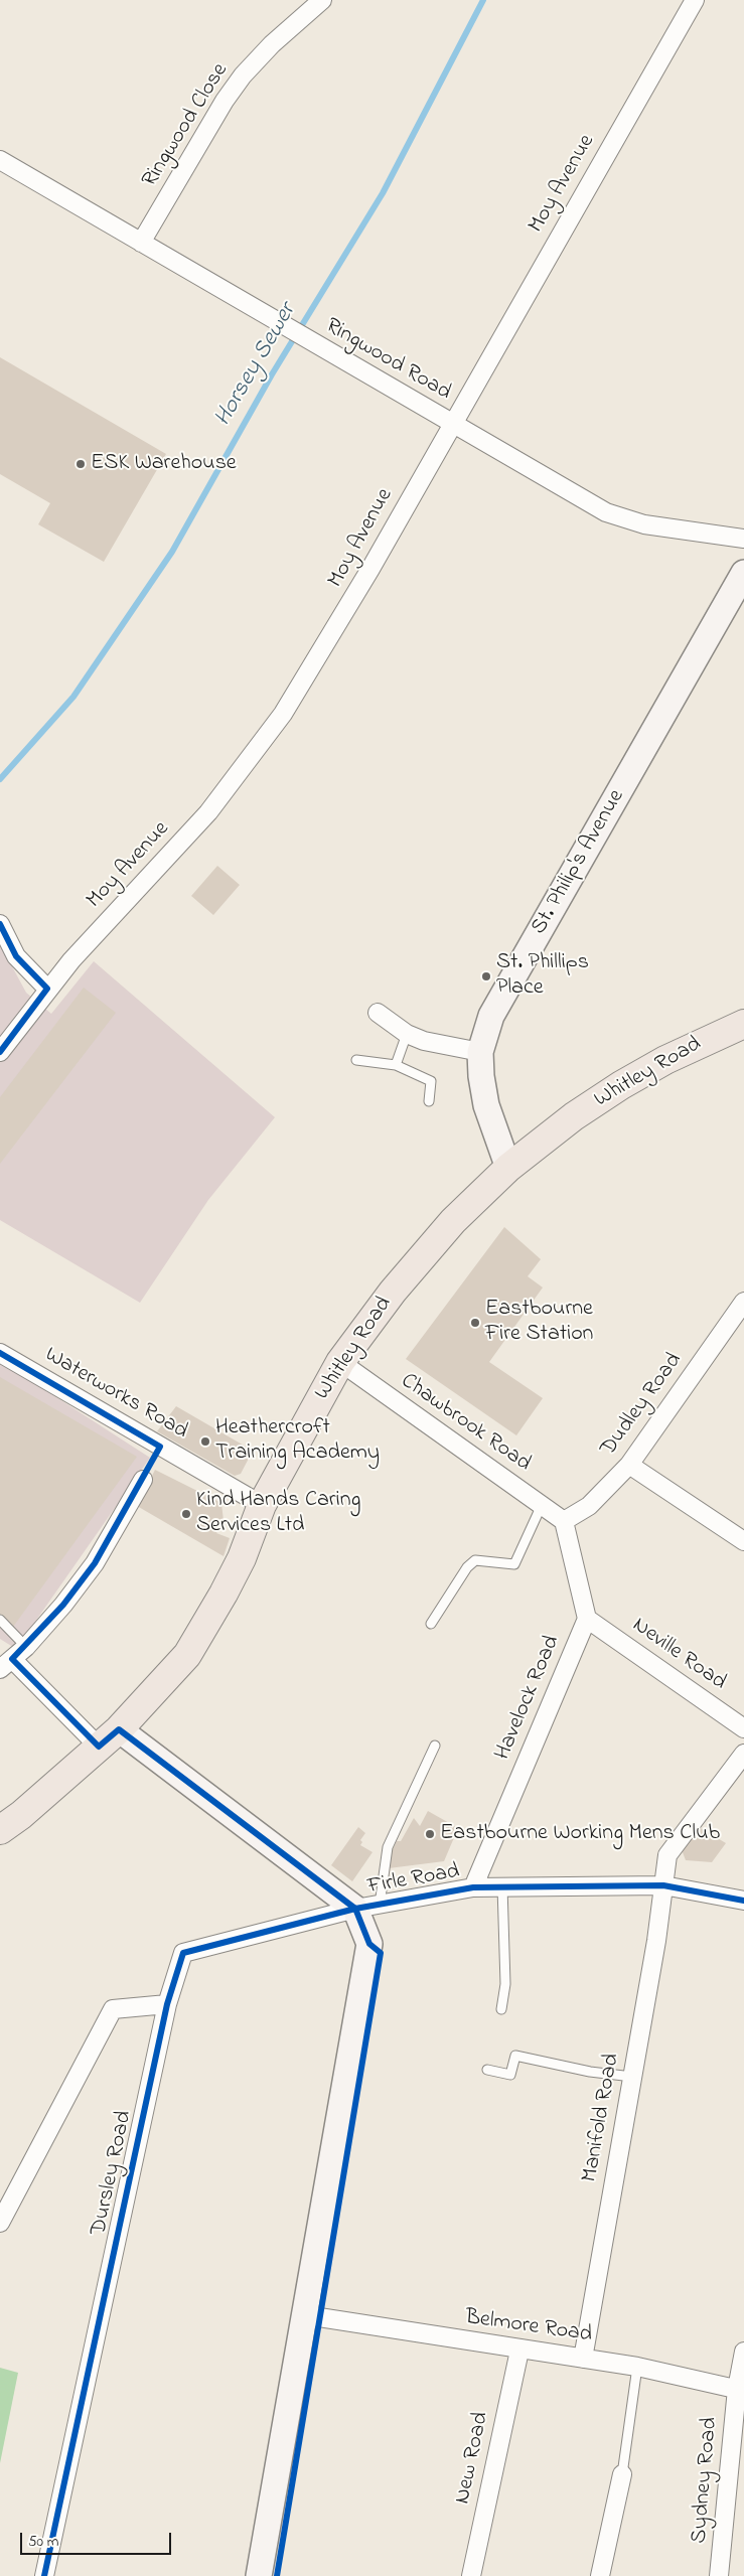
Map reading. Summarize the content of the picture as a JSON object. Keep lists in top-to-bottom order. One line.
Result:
{"streets":{"main road":["Whitley Road"],"street":["Ringwood Close","Moy Avenue","Ringwood Road","St. Philip's Avenue","Waterworks Road","Dudley Road","Chawbrook Road","Neville Road","Havelock Road","Firle Road","Manifold Road","Dursley Road","Belmore Road","New Road","Sydney Road"]},"crossings":[["Ringwood Close","Ringwood Road"],["Moy Avenue","Ringwood Road"],["St. Philip's Avenue","Whitley Road"],["Whitley Road","Waterworks Road"],["Whitley Road","Chawbrook Road"],["Whitley Road","Firle Road"],["Dudley Road","Chawbrook Road"],["Dudley Road","Havelock Road"],["Chawbrook Road","Havelock Road"],["Neville Road","Havelock Road"],["Havelock Road","Firle Road"],["Firle Road","Manifold Road"],["Firle Road","Dursley Road"],["Manifold Road","Belmore Road"],["Belmore Road","New Road"],["Belmore Road","Sydney Road"]],"water":["Horsey Sewer"],"places":["ESK Warehouse","St. Phillips Place","Eastbourne Fire Station","Heathercroft Training Academy","Kind Hands Caring Services Ltd","Eastbourne Working Mens Club"],"scale_bar":"50 m"}
